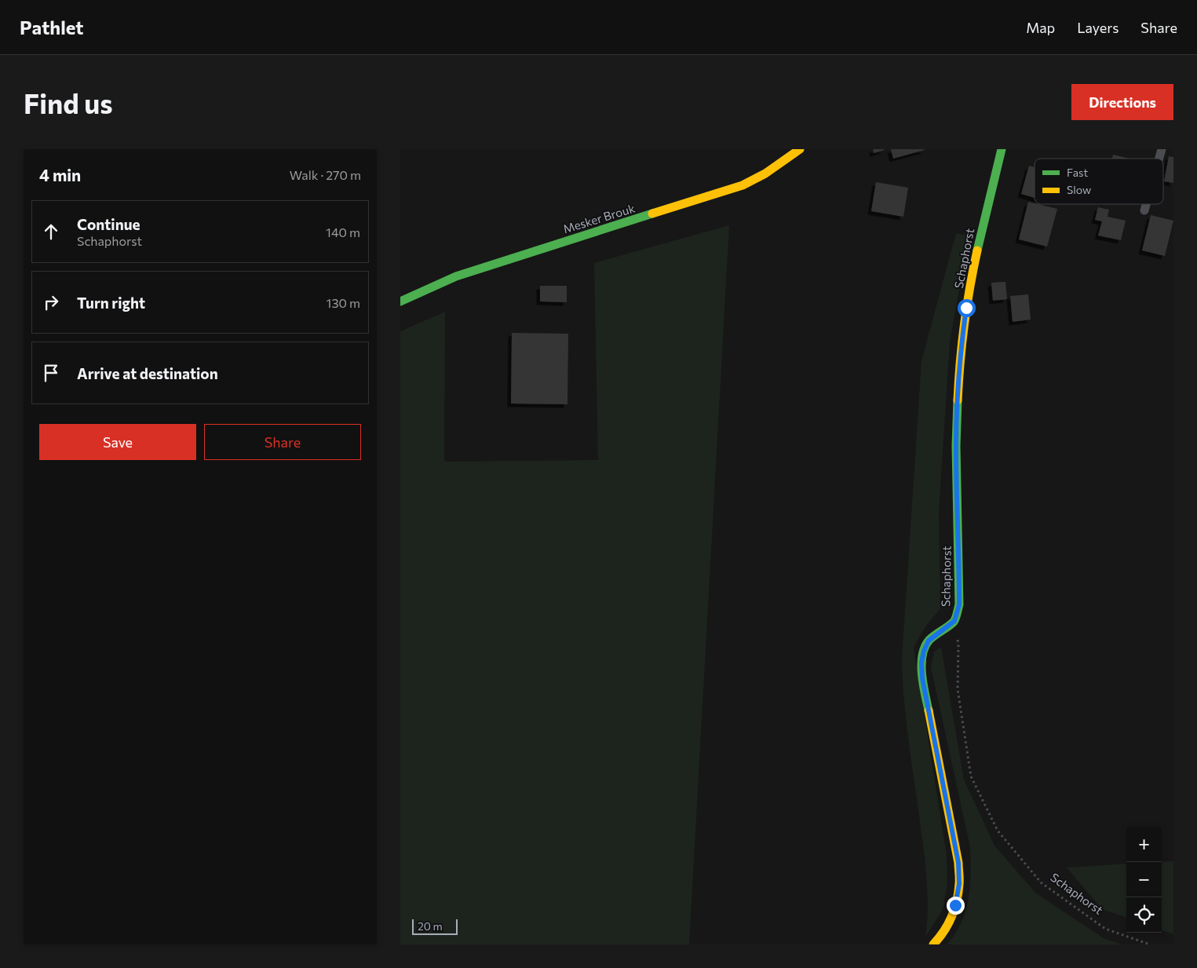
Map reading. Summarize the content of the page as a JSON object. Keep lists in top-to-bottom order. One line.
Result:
{"streets":{"street":["Mesker Brouk","Schaphorst"]},"legend":["Fast","Slow"],"scale_bar":"20 m","page":{"header":"Pathlet","nav":["Map","Layers","Share"],"buttons":["Directions",["Save","Share"]],"title":"Find us","heading":["4 min","Walk · 270 m"],"list":[["Continue","Schaphorst","140 m"],["Turn right","130 m"],"Arrive at destination"],"map_buttons":["+","−"],"scale":"20 m"}}
